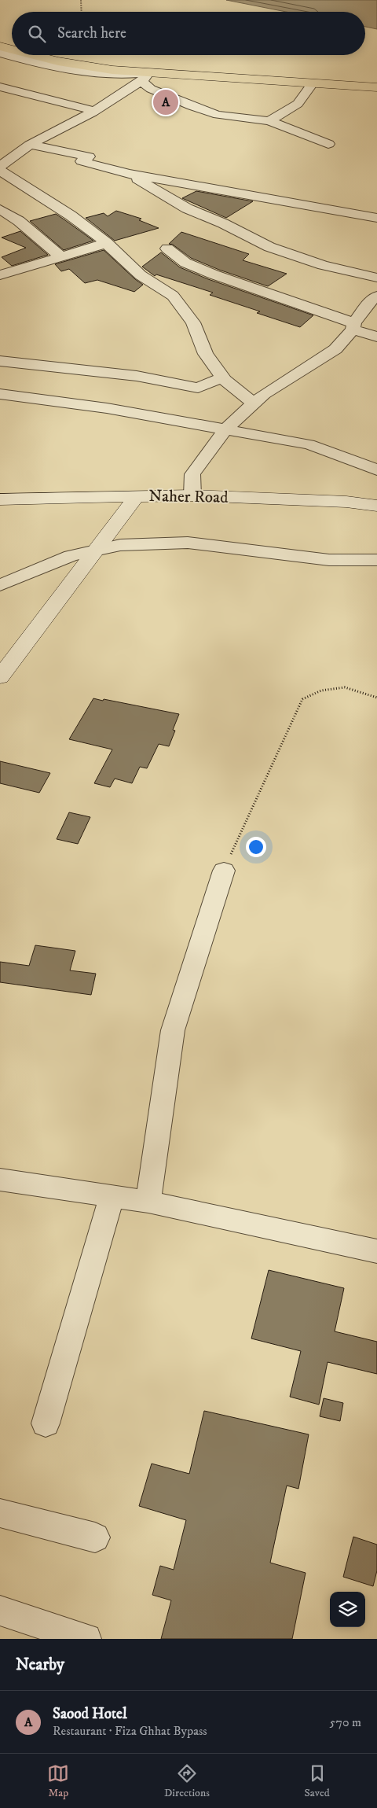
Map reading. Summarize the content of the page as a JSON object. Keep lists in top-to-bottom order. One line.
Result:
{"streets":{"main road":["Naher Road"]},"page":{"search":"Search here","pins":"A","heading":"Nearby","list":[{"mark":"A","name":"Saood Hotel","note":"Restaurant · Fiza Ghhat Bypass","value":"570 m"}],"nav":["Map","Directions","Saved"]}}
